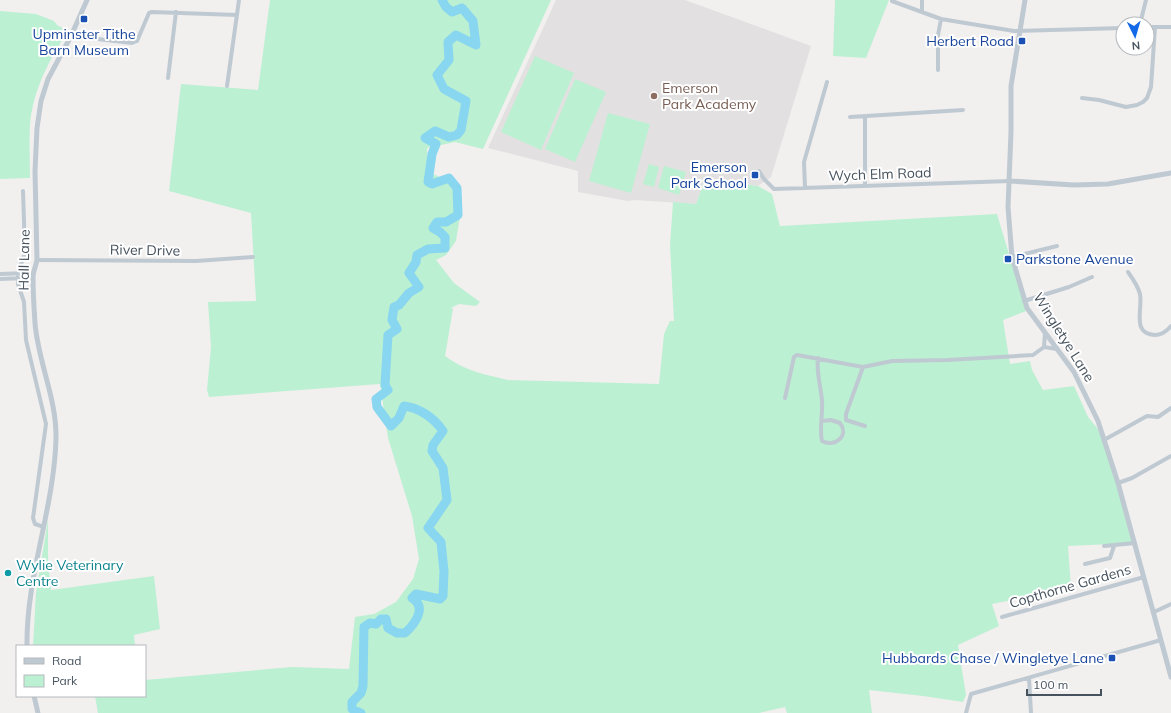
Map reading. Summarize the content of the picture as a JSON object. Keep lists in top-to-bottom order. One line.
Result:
{"streets":{"street":["Wych Elm Road","River Drive","Hall Lane","Wingletye Lane","Copthorne Gardens"]},"crossings":[["Wych Elm Road","Wingletye Lane"],["River Drive","Hall Lane"],["Wingletye Lane","Copthorne Gardens"]],"places":{"transit":["Upminster Tithe Barn Museum","Herbert Road","Emerson Park School","Parkstone Avenue","Hubbards Chase / Wingletye Lane"],"other":["Emerson Park Academy","Wylie Veterinary Centre"]},"legend":["Road","Park"],"scale_bar":"100 m","north":"bottom"}
